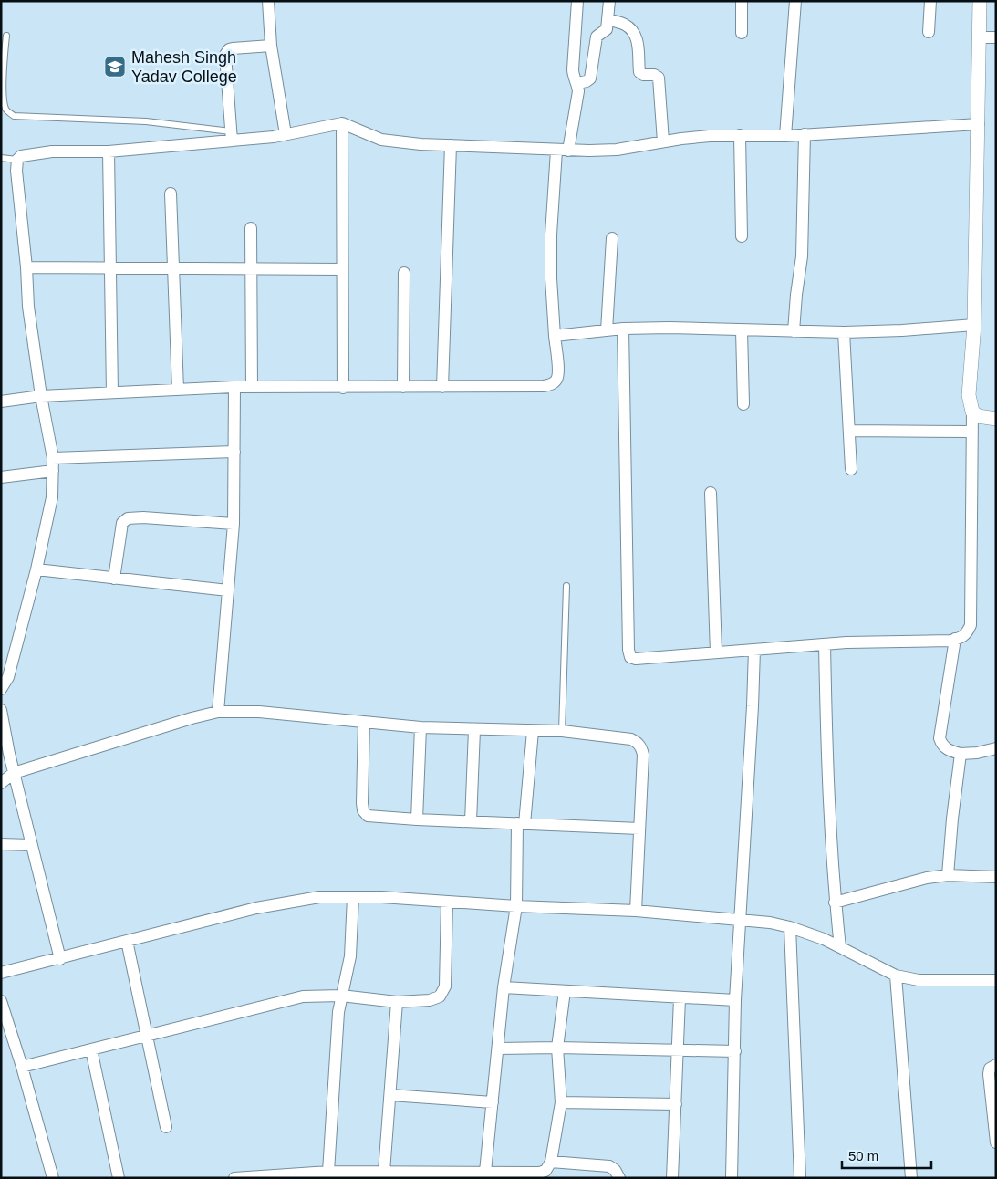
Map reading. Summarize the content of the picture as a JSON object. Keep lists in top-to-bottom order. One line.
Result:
{"places":{"school or university":["Mahesh Singh Yadav College"]},"scale_bar":"50 m"}
